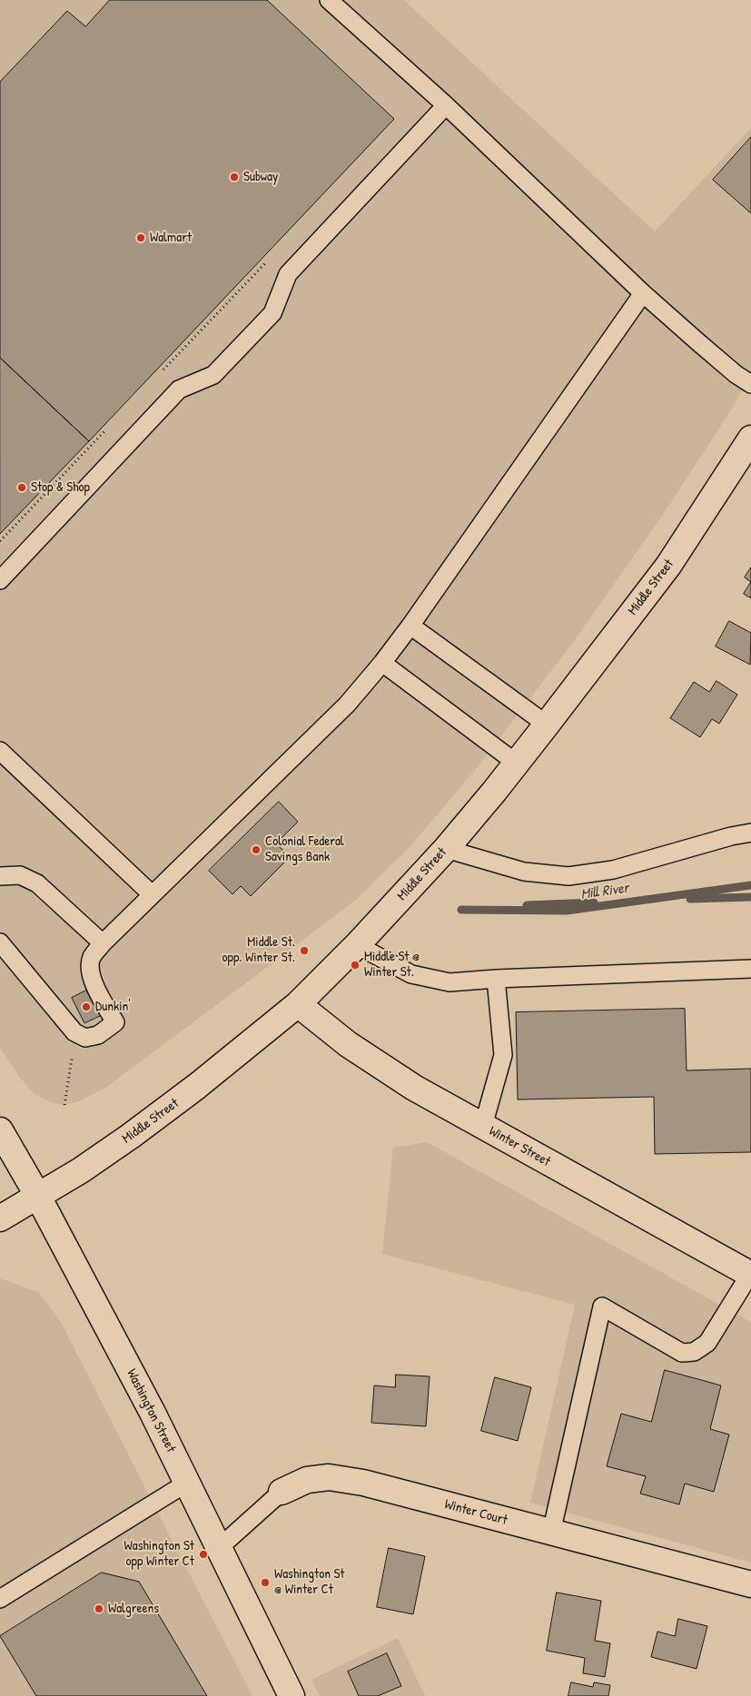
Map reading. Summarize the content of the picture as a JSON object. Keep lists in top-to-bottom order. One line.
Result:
{"streets":{"main road":["Middle Street","Winter Street","Washington Street","Winter Court"]},"crossings":[["Middle Street","Winter Street"],["Middle Street","Washington Street"],["Washington Street","Winter Court"]],"water":["Mill River"],"places":["Subway","Walmart","Stop & Shop","Colonial Federal Savings Bank","Middle St. opp. Winter St.","Middle St @ Winter St.","Dunkin'","Washington St opp Winter Ct","Washington St @ Winter Ct","Walgreens"]}
